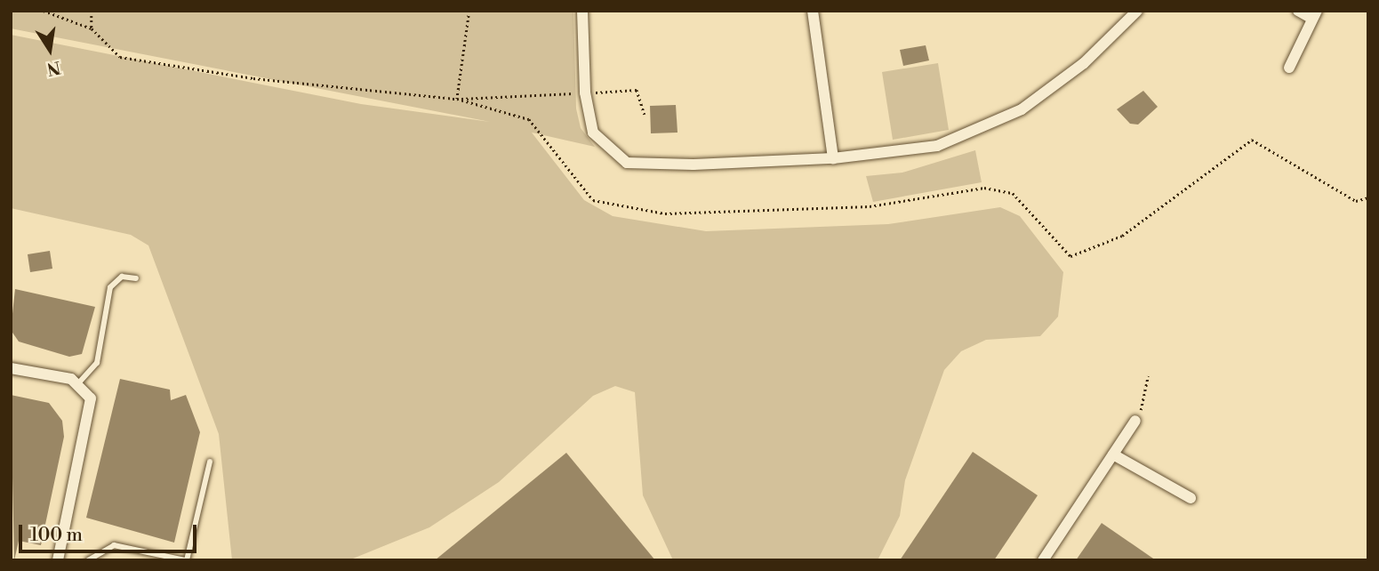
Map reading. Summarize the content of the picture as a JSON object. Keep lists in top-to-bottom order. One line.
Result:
{"scale_bar":"100 m","north":"bottom"}
